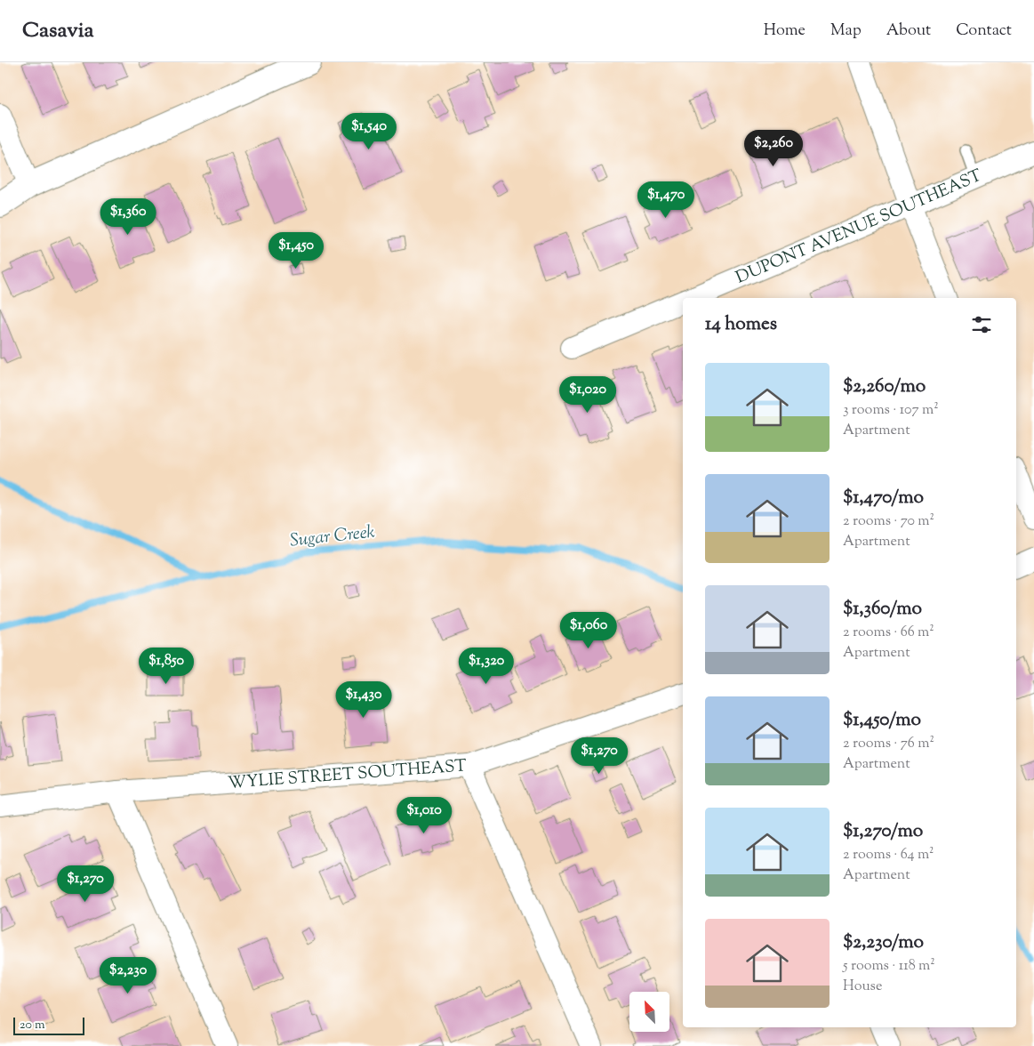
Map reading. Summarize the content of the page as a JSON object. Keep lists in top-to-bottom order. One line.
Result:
{"streets":{"street":["DUPONT AVENUE SOUTHEAST","WYLIE STREET SOUTHEAST"]},"water":["Sugar Creek"],"scale_bar":"20 m","north":"top left","page":{"header":"Casavia","nav":["Home","Map","About","Contact"],"price":["$1,540","$2,260","$1,470","$1,360","$1,450","$1,020","$1,060","$1,850","$1,320","$1,430","$1,270","$1,010","$1,270","$2,230"],"heading":"14 homes","list":[{"name":"$2,260/mo","note":"3 rooms · 107 m² · Apartment"},{"name":"$1,470/mo","note":"2 rooms · 70 m² · Apartment"},{"name":"$1,360/mo","note":"2 rooms · 66 m² · Apartment"},{"name":"$1,450/mo","note":"2 rooms · 76 m² · Apartment"},{"name":"$1,270/mo","note":"2 rooms · 64 m² · Apartment"},{"name":"$2,230/mo","note":"5 rooms · 118 m² · House"}],"scale":"20 m"}}
